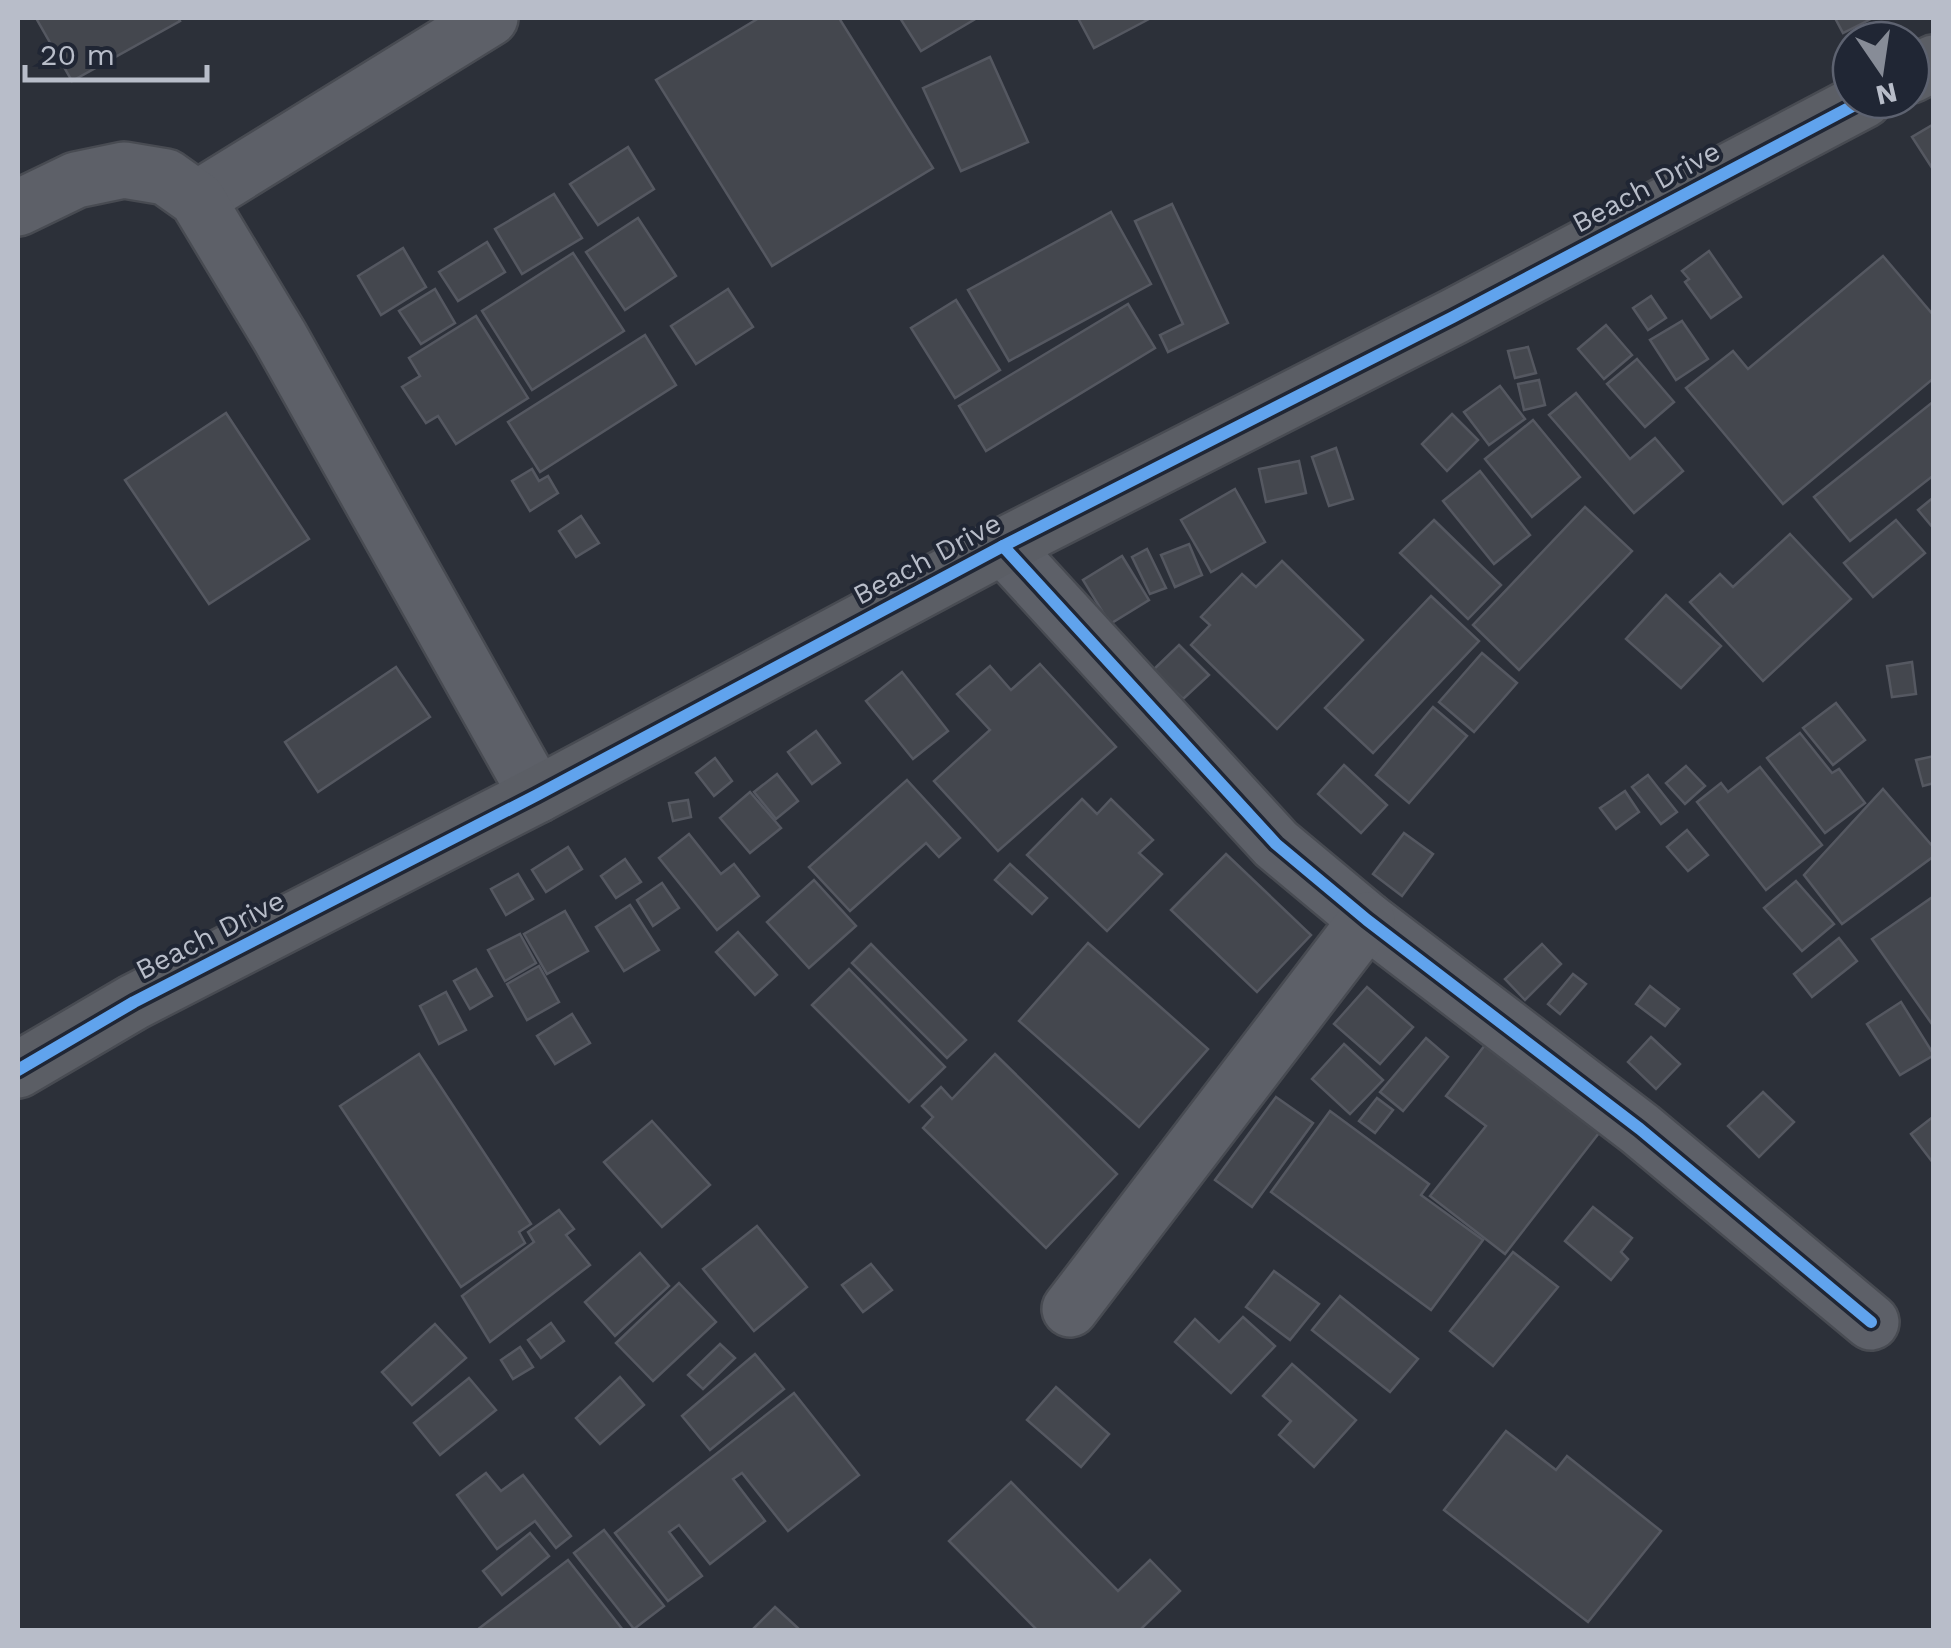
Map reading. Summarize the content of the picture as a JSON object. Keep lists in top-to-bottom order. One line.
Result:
{"streets":{"street":["Beach Drive"]},"scale_bar":"20 m","north":"bottom"}
